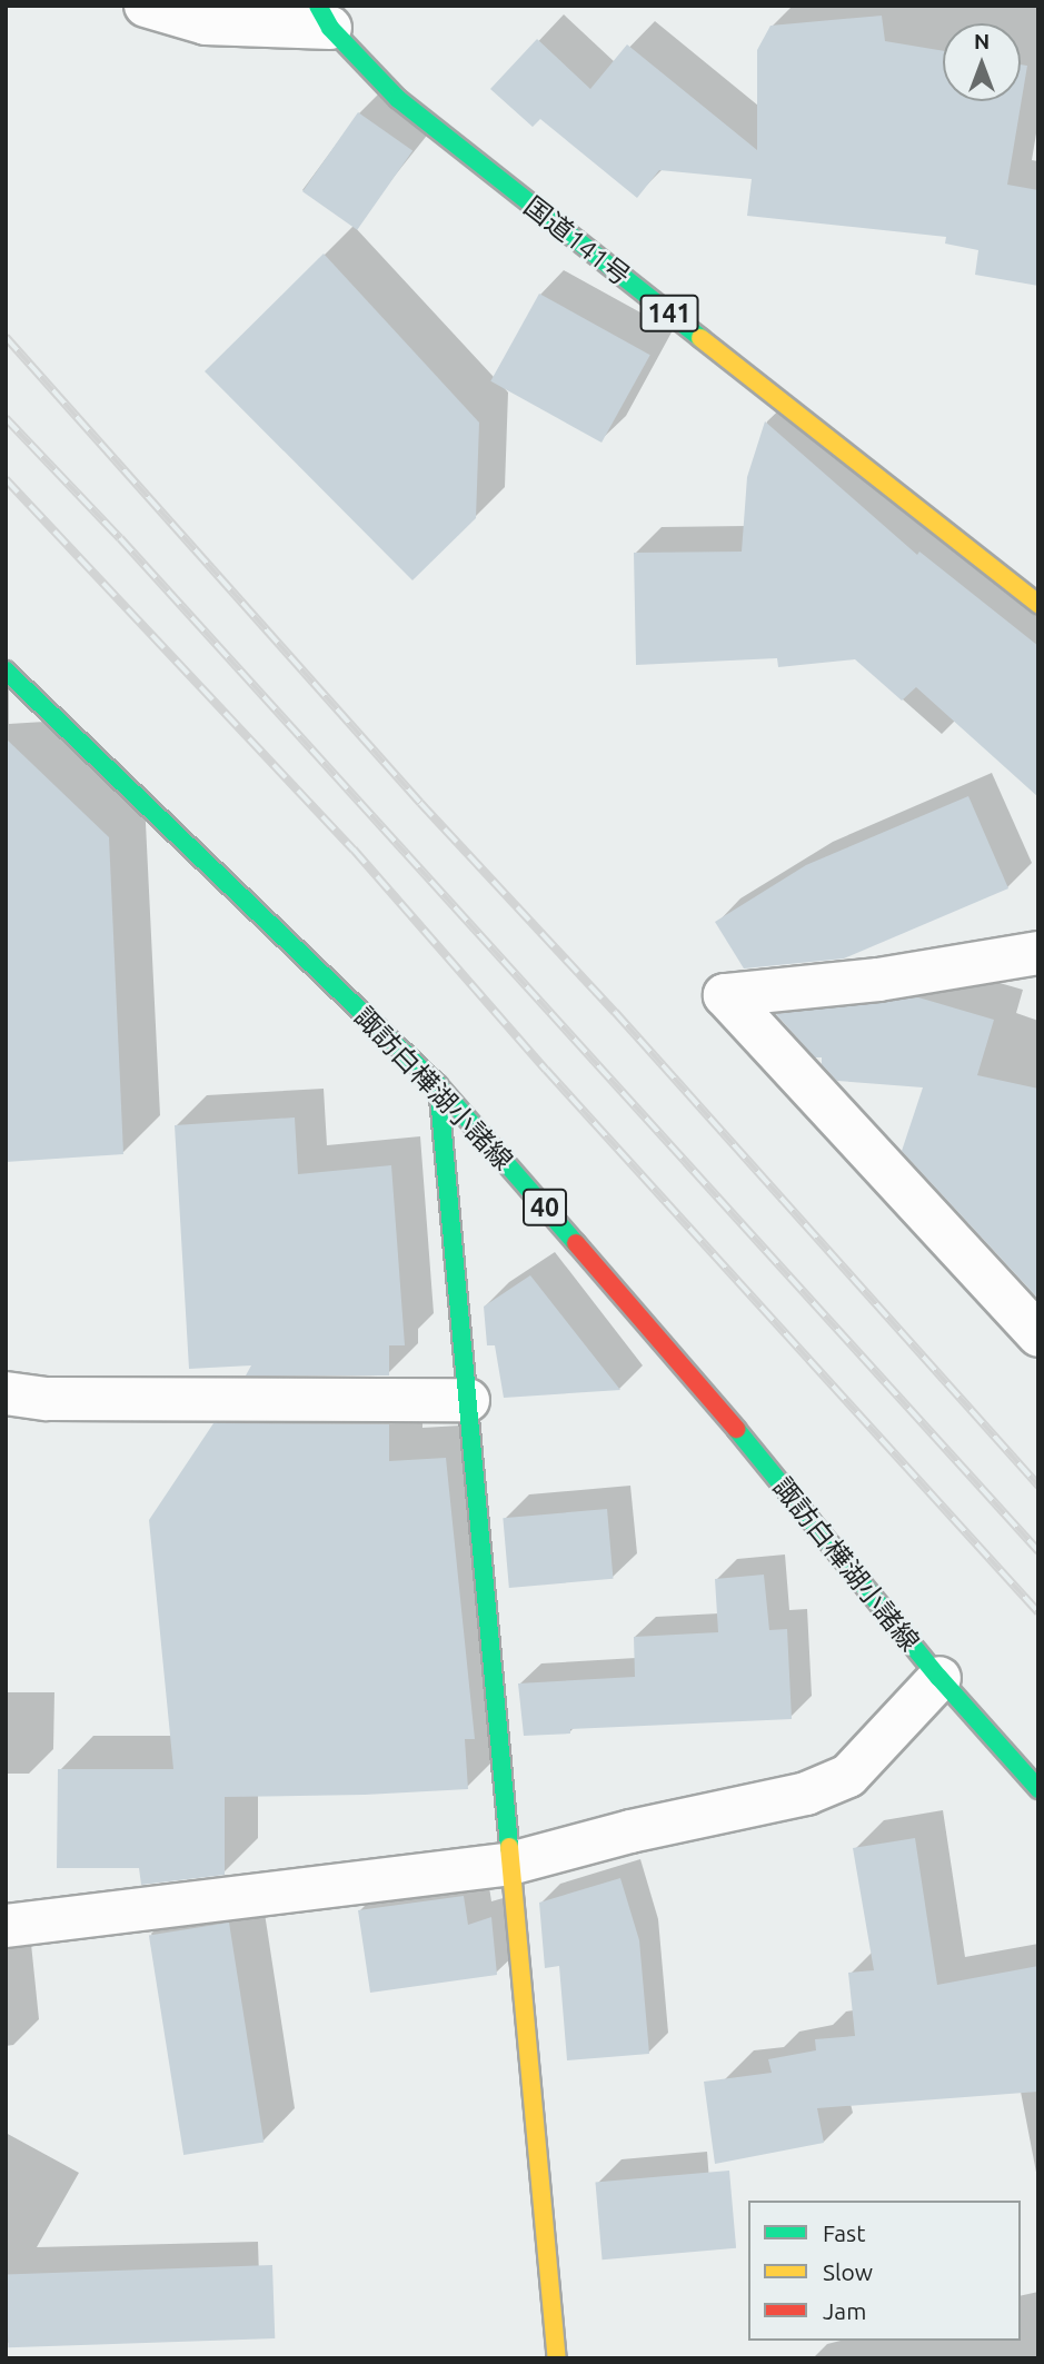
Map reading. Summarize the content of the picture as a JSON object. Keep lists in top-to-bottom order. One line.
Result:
{"streets":{"main road":["国道141号","141","諏訪白樺湖小諸線","40"]},"legend":["Fast","Slow","Jam"],"north":"top"}
